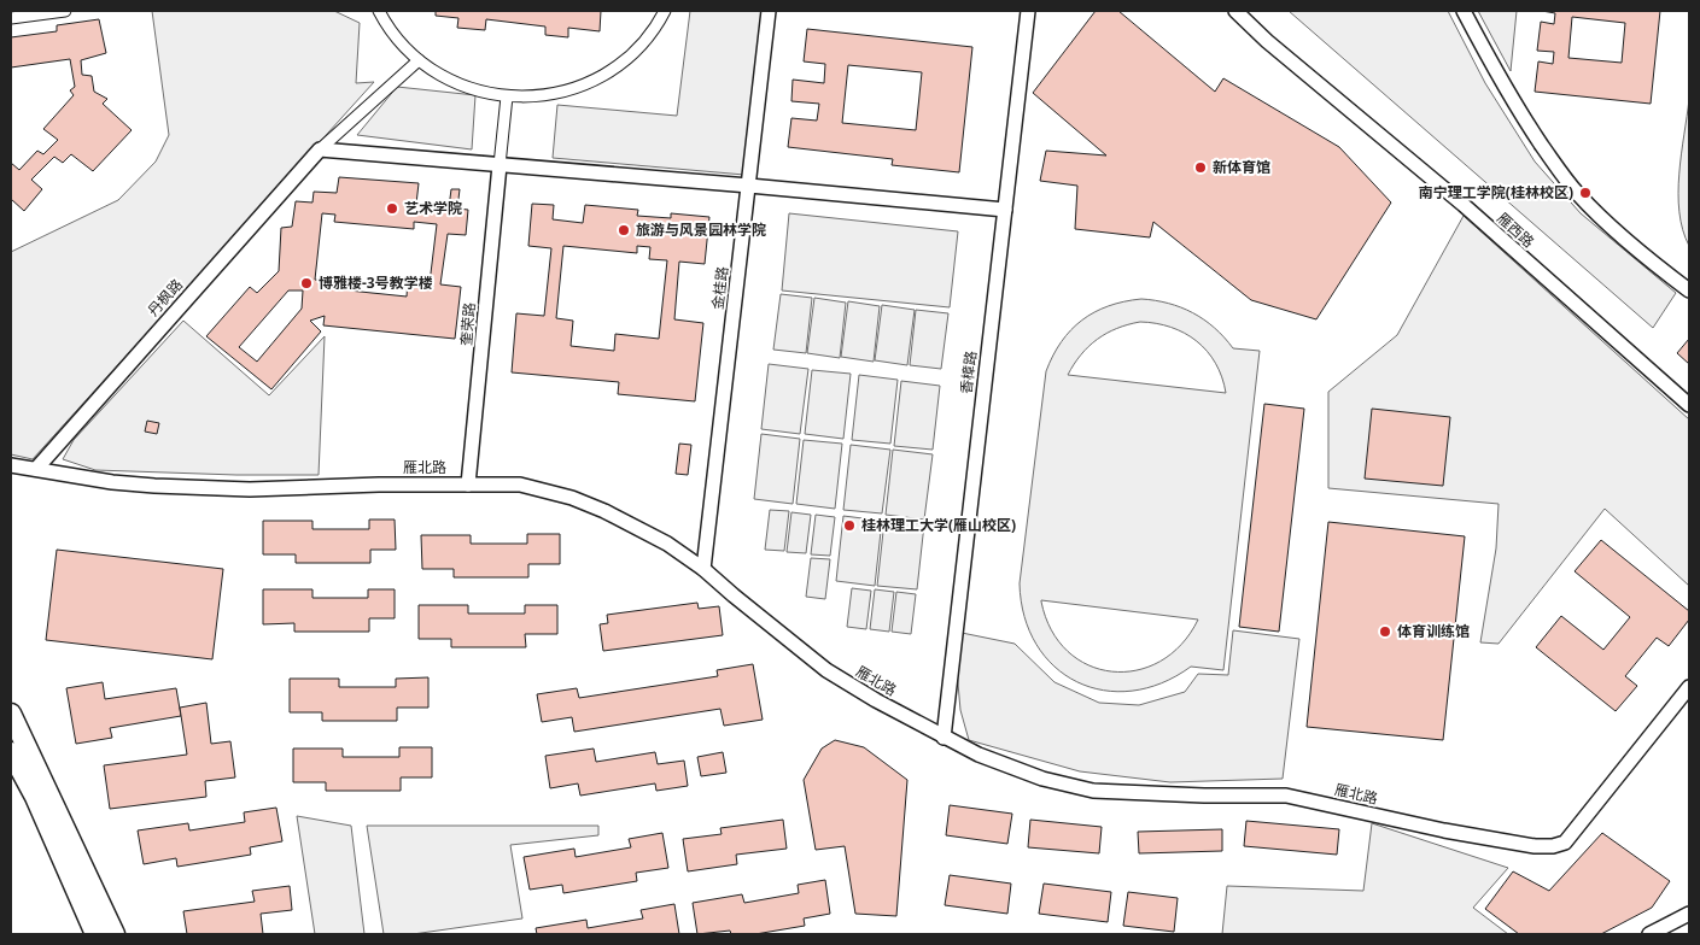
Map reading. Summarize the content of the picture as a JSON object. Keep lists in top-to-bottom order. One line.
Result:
{"streets":{"street":["雁西路","金桂路","丹枫路","奎荣路","香樟路","雁北路"]},"crossings":[["金桂路","雁北路"],["丹枫路","雁北路"],["奎荣路","雁北路"],["香樟路","雁北路"]],"places":["新体育馆","南宁理工学院(桂林校区)","艺术学院","旅游与风景园林学院","博雅楼-3号教学楼","桂林理工大学(雁山校区)","体育训练馆"]}
